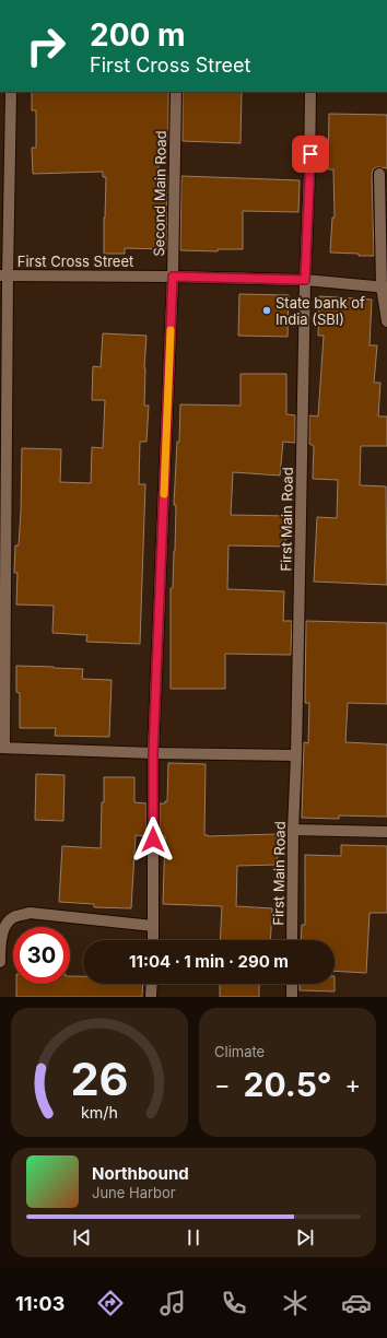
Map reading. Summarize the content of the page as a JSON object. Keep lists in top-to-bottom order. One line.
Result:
{"streets":{"street":["Second Main Road","First Cross Street","First Main Road"]},"crossings":[["Second Main Road","First Cross Street"],["First Cross Street","First Main Road"]],"places":["State bank of India (SBI)"],"page":{"turn":["200 m","First Cross Street"],"limit":"30","trip":"11:04 · 1 min · 290 m","tile":"Climate","heat":["−","20.5°","+"],"song":["Northbound","June Harbor"],"tabs":"11:03","gauge":["26","km/h"]}}
